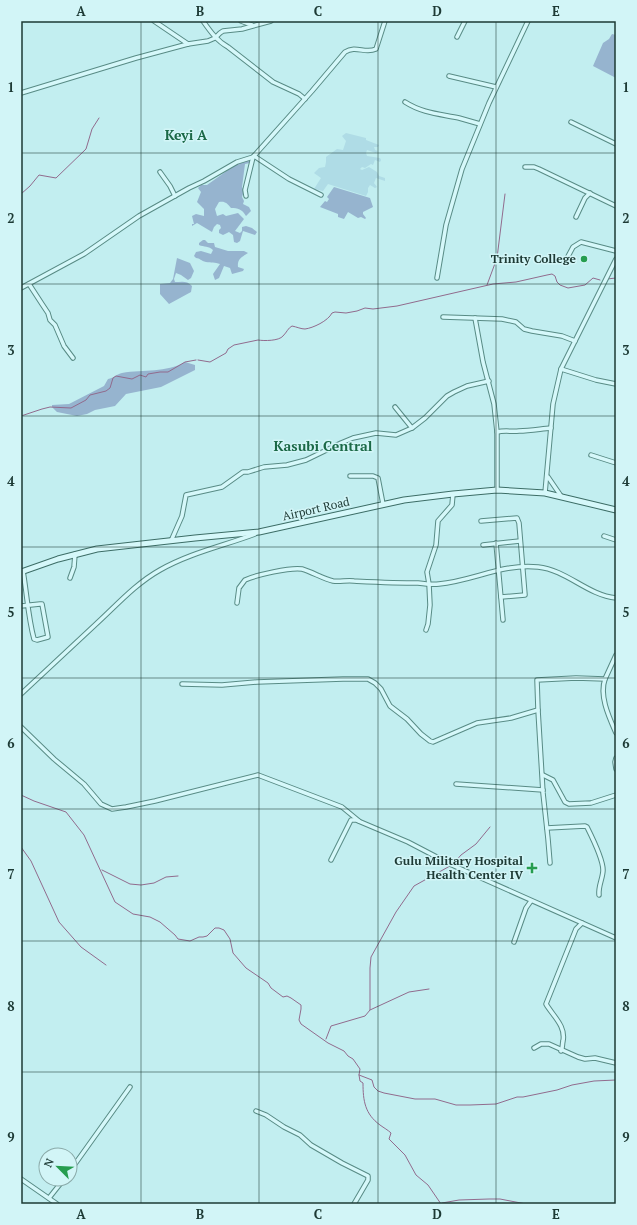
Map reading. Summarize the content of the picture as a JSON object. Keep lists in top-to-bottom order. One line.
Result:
{"streets":{"street":["Airport Road"]},"districts":["Keyi A","Kasubi Central"],"places":{"other":["Trinity College"],"health":["Gulu Military Hospital Health Center IV"]},"north":"top left","grid":{"columns":["A","B","C","D","E"],"rows":["1","2","3","4","5","6","7","8","9"]}}
